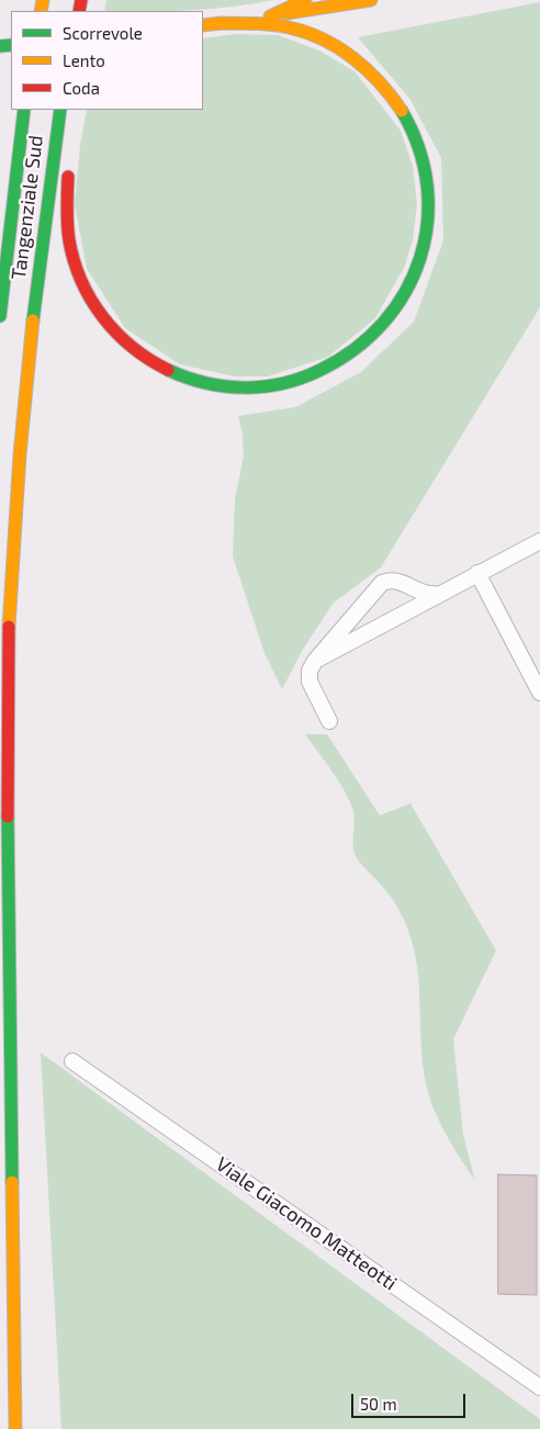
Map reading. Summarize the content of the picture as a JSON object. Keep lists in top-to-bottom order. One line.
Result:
{"streets":{"main road":["Tangenziale Sud"],"street":["Viale Giacomo Matteotti"]},"legend":["Scorrevole","Lento","Coda"],"scale_bar":"50 m"}
